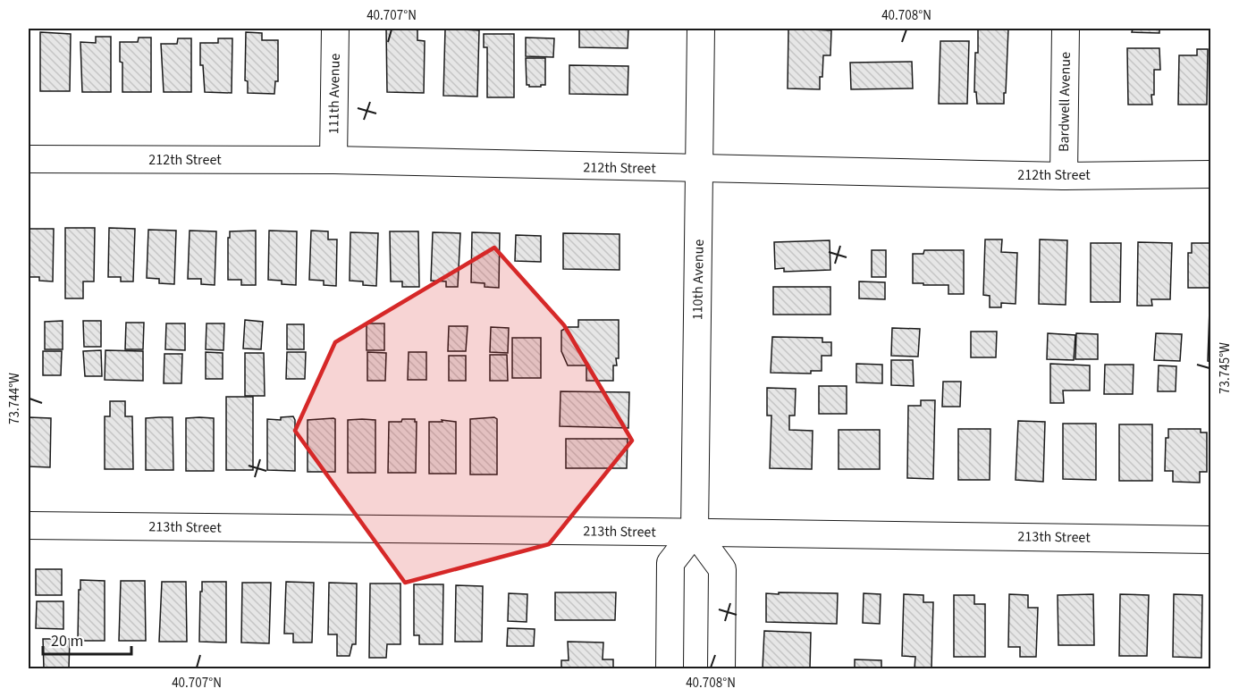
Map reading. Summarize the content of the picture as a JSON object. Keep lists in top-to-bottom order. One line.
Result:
{"streets":{"street":["111th Avenue","Bardwell Avenue","212th Street","110th Avenue","213th Street"]},"crossings":[["111th Avenue","212th Street"],["Bardwell Avenue","212th Street"],["212th Street","110th Avenue"],["110th Avenue","213th Street"]],"scale_bar":"20 m","coordinates":["40.707°N","40.708°N","73.745°W","73.744°W"]}
